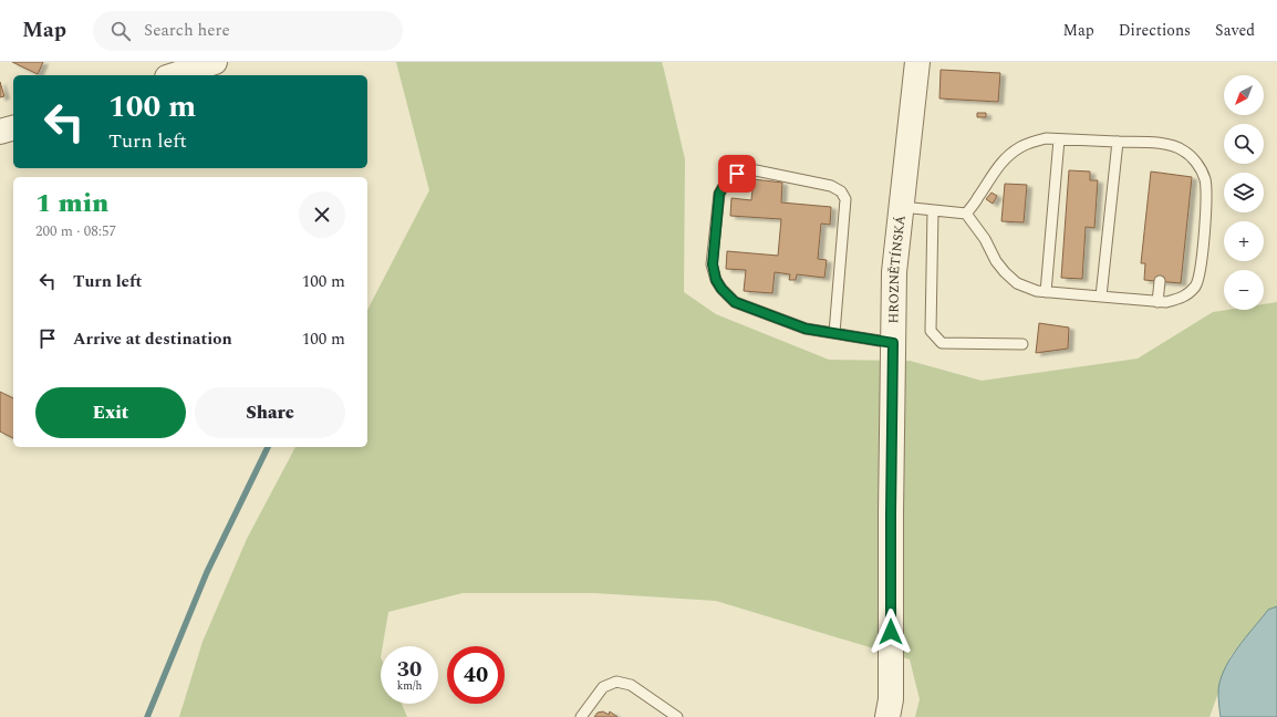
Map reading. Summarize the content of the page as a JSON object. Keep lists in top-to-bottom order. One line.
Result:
{"streets":{"street":["HROZNĚTÍNSKÁ"]},"north":"bottom left","page":{"header":"Map","search":"Search here","nav":["Map","Directions","Saved"],"map_buttons":["+","−"],"turn":["100 m","Turn left"],"heading":["1 min","200 m · 08:57"],"list":[{"name":"Turn left","value":"100 m"},{"name":"Arrive at destination","value":"100 m"}],"buttons":["Exit","Share"],"speed":"30 km/h","limit":"40"}}
